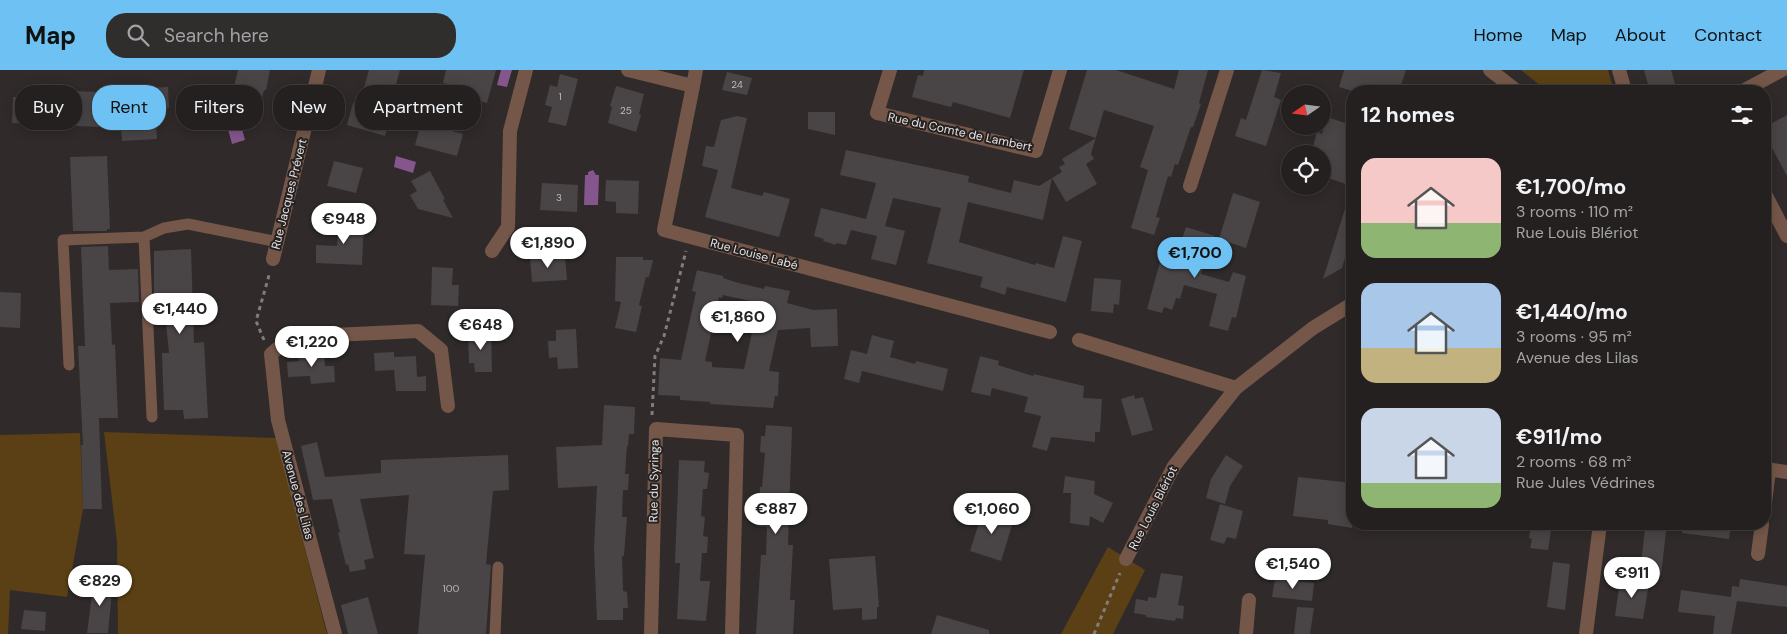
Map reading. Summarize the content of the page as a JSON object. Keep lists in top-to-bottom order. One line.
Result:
{"streets":{"street":["Rue du Comte de Lambert","Rue Jacques Prévert","Rue Louise Labé","Rue du Syringa","Avenue des Lilas","Rue Louis Blériot"]},"house_numbers":["24","1","25","3","100"],"north":"left","page":{"header":"Map","search":"Search here","nav":["Home","Map","About","Contact"],"chip":["Buy","Rent","Filters","New","Apartment"],"heading":"12 homes","list":[{"name":"€1,700/mo","note":"3 rooms · 110 m² · Rue Louis Blériot"},{"name":"€1,440/mo","note":"3 rooms · 95 m² · Avenue des Lilas"},{"name":"€911/mo","note":"2 rooms · 68 m² · Rue Jules Védrines"}],"price":["€948","€1,890","€1,700","€1,440","€1,860","€648","€1,220","€887","€1,060","€1,540","€911","€829"]}}
